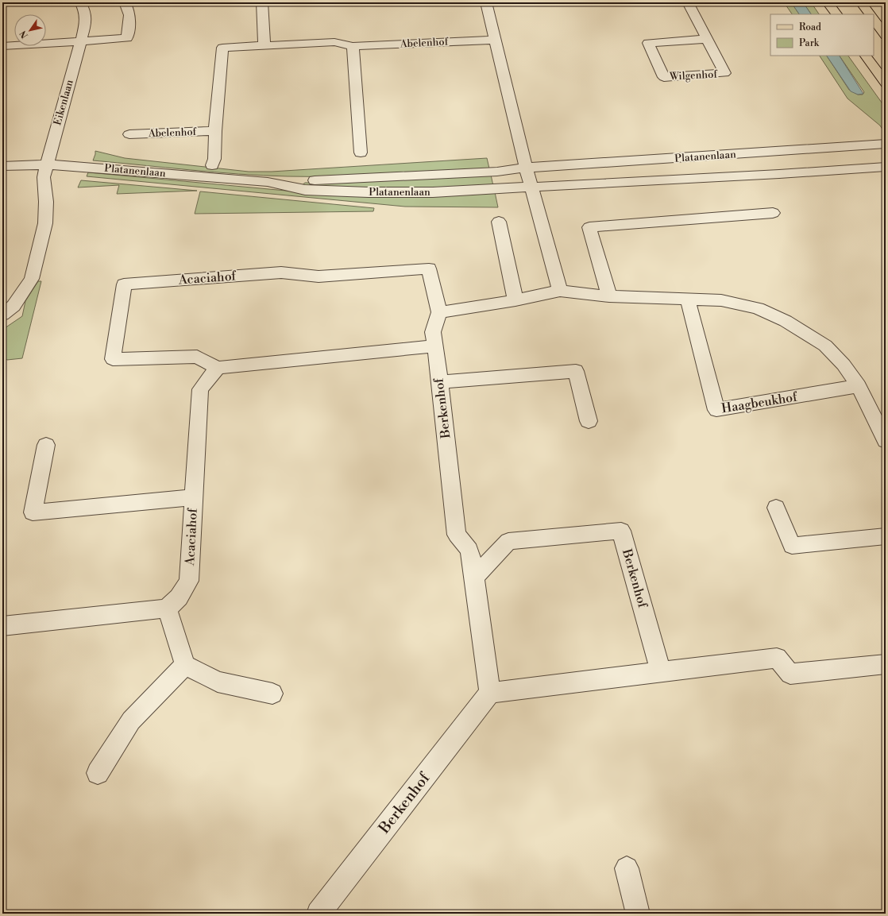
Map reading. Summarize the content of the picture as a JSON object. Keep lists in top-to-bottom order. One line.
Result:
{"streets":{"street":["Abelenhof","Wilgenhof","Eikenlaan","Platanenlaan","Acaciahof","Haagbeukhof","Berkenhof"]},"crossings":[["Eikenlaan","Platanenlaan"],["Acaciahof","Berkenhof"]],"legend":["Road","Park"],"north":"bottom left"}
